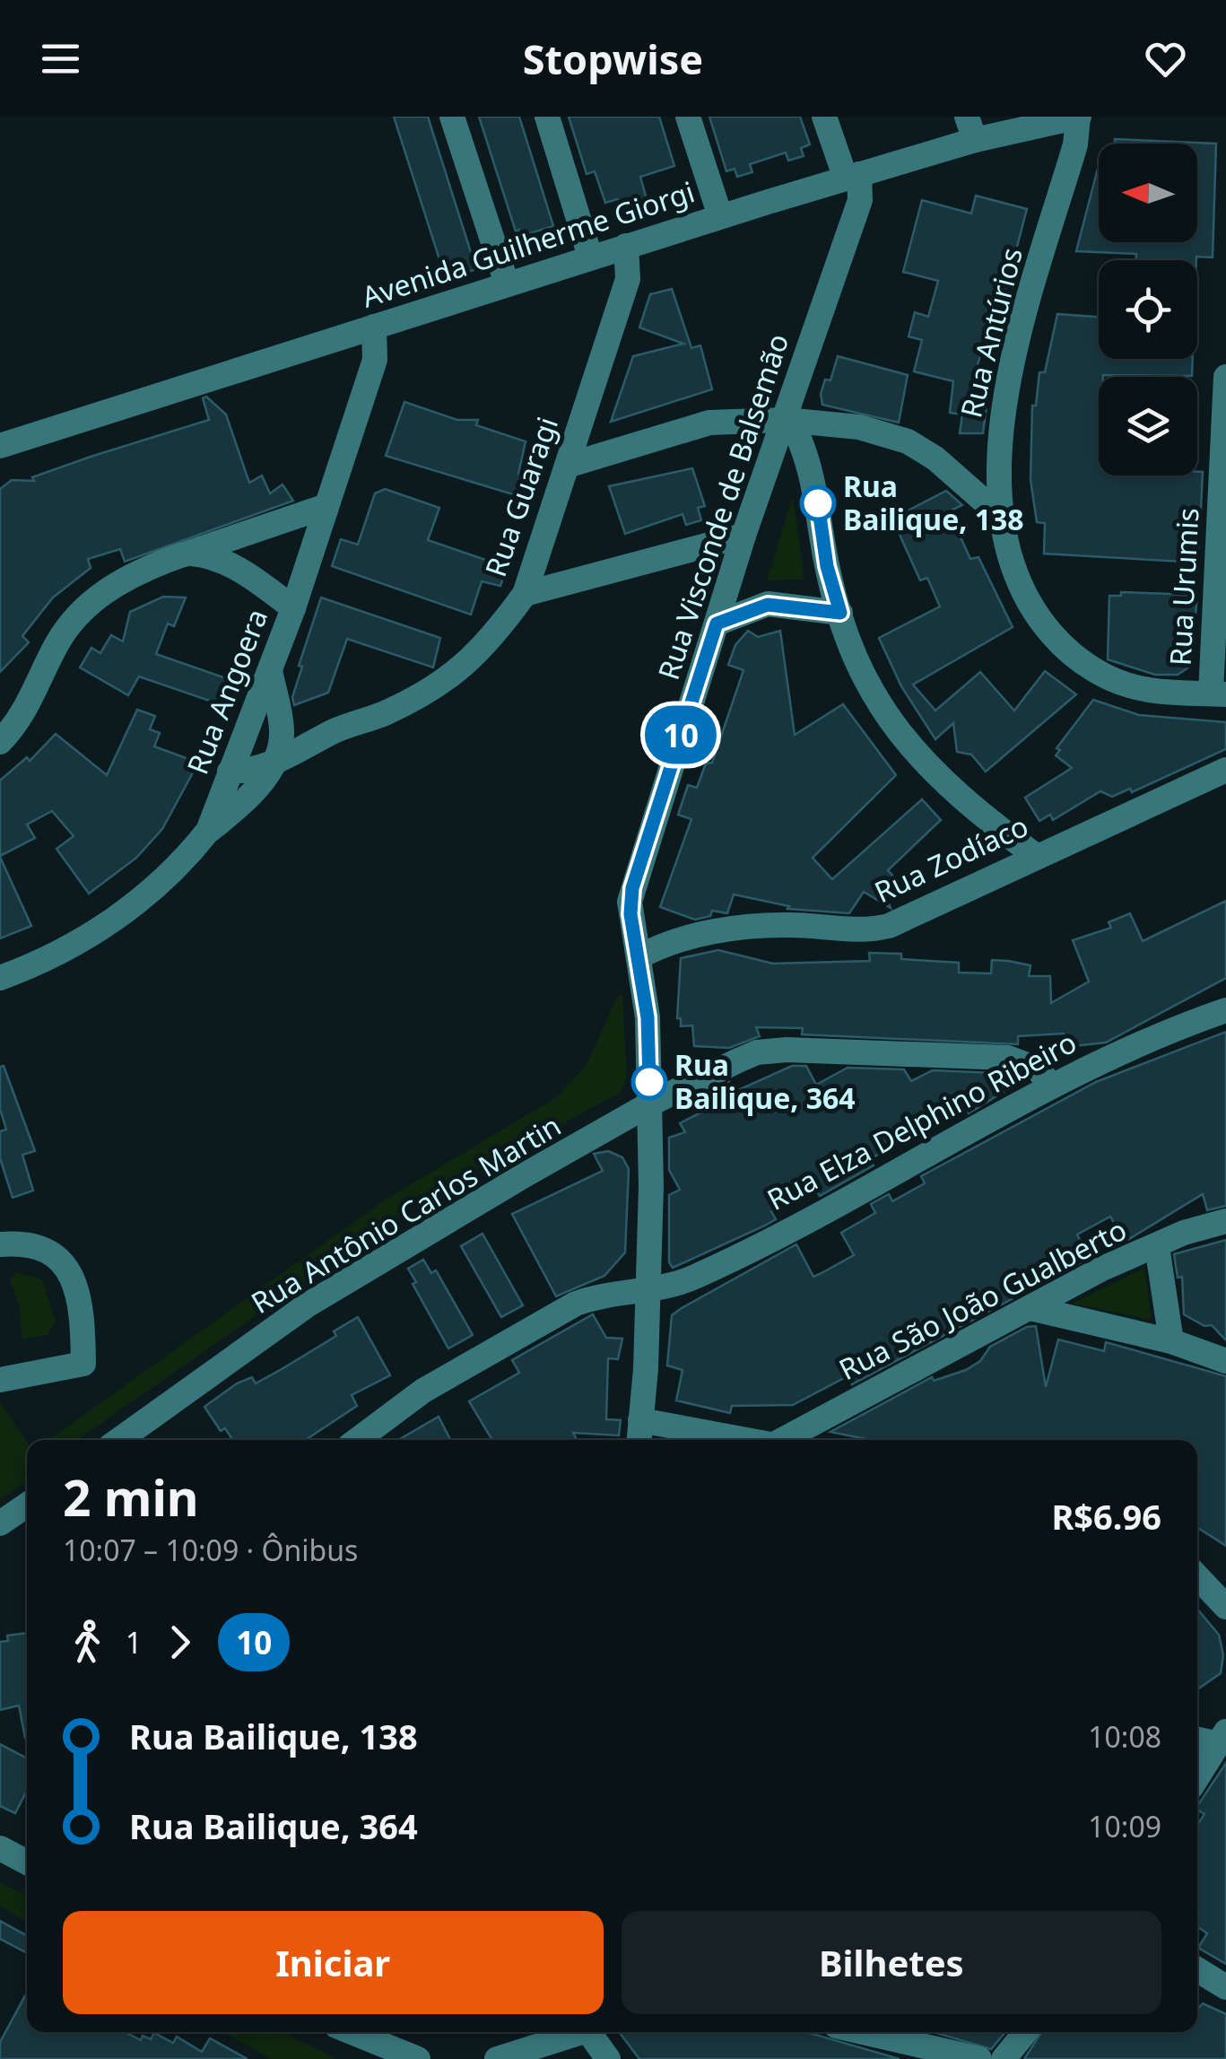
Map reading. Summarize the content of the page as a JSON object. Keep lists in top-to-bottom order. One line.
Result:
{"streets":{"street":["Avenida Guilherme Giorgi","Rua Antúrios","Rua Guaragi","Rua Visconde de Balsemão","Rua Urumis","Rua Angoera","Rua Zodíaco","Rua Elza Delphino Ribeiro","Rua Antônio Carlos Martin","Rua São João Gualberto"]},"crossings":[["Avenida Guilherme Giorgi","Rua Antúrios"],["Avenida Guilherme Giorgi","Rua Guaragi"],["Avenida Guilherme Giorgi","Rua Visconde de Balsemão"],["Avenida Guilherme Giorgi","Rua Angoera"],["Rua Antúrios","Rua Urumis"],["Rua Guaragi","Rua Angoera"],["Rua Visconde de Balsemão","Rua Zodíaco"],["Rua Visconde de Balsemão","Rua Elza Delphino Ribeiro"],["Rua Visconde de Balsemão","Rua Antônio Carlos Martin"],["Rua Elza Delphino Ribeiro","Rua Antônio Carlos Martin"]],"places":["Rua Bailique, 138","Rua Bailique, 364"],"lines":["bus line 10"],"north":"left","page":{"header":"Stopwise","on_map":"10","heading":["2 min","10:07 – 10:09 · Ônibus","R$6.96"],"legs":["1","10"],"list":[{"name":"Rua Bailique, 138","value":"10:08"},{"name":"Rua Bailique, 364","value":"10:09"}],"buttons":["Iniciar","Bilhetes"]}}
